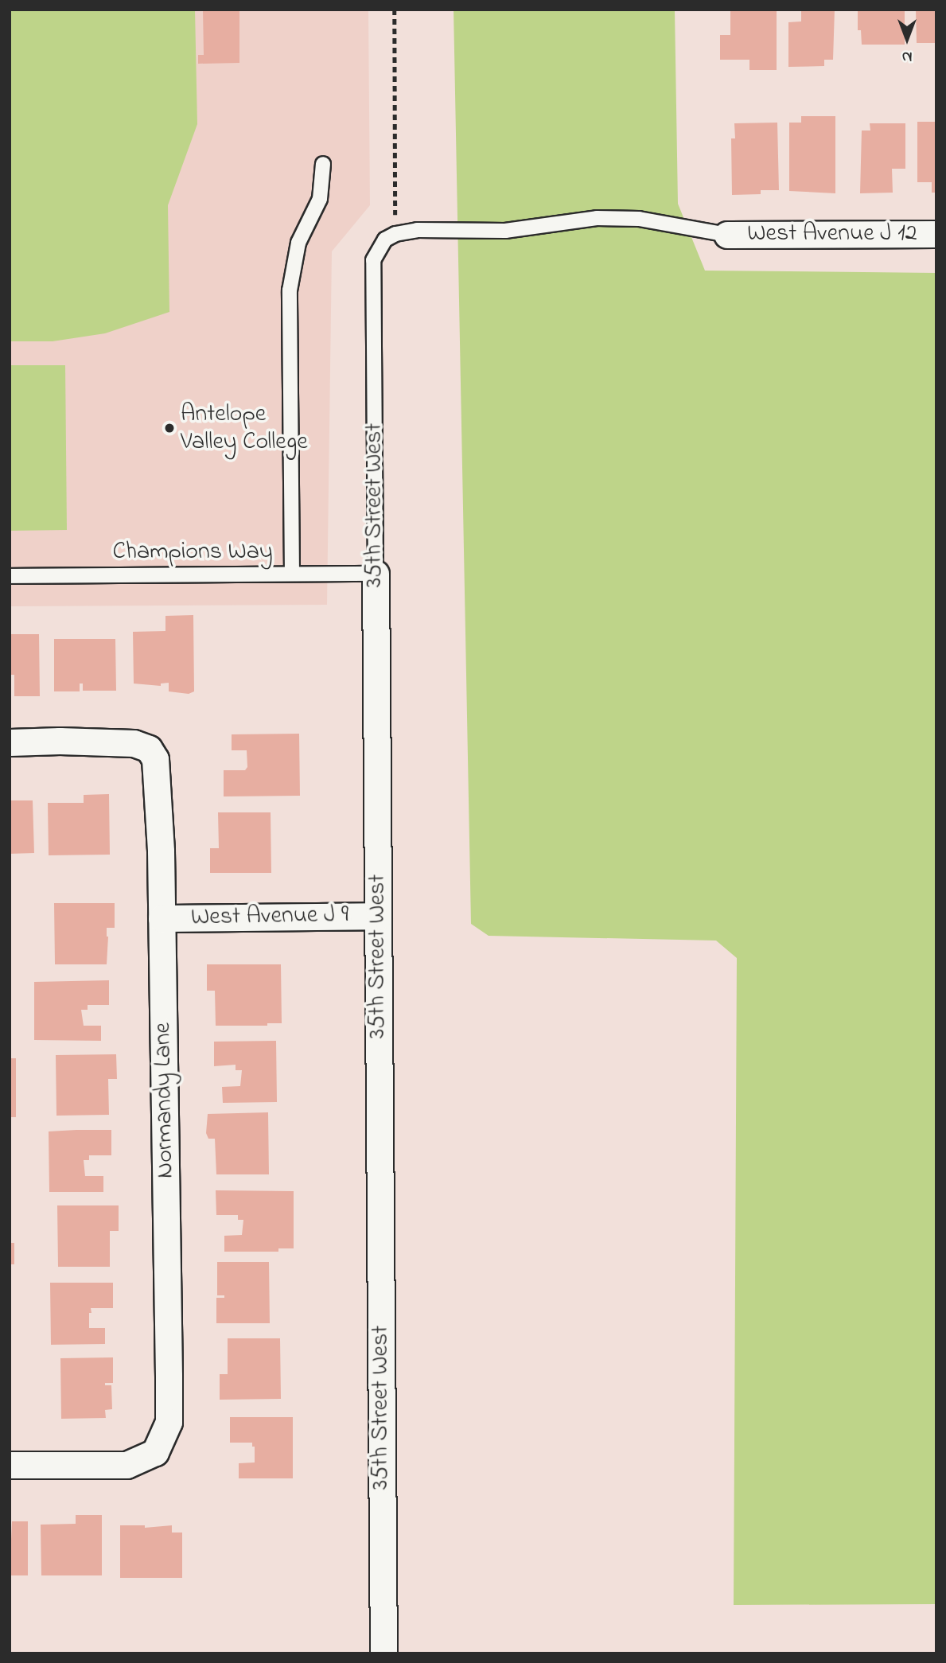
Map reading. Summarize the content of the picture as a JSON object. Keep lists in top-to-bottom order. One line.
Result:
{"streets":{"street":["West Avenue J 12","35th Street West","West Avenue J 9","Normandy Lane"],"lane":["Champions Way"]},"crossings":[["35th Street West","Champions Way"],["35th Street West","West Avenue J 9"],["West Avenue J 9","Normandy Lane"]],"places":["Antelope Valley College"],"north":"bottom"}
